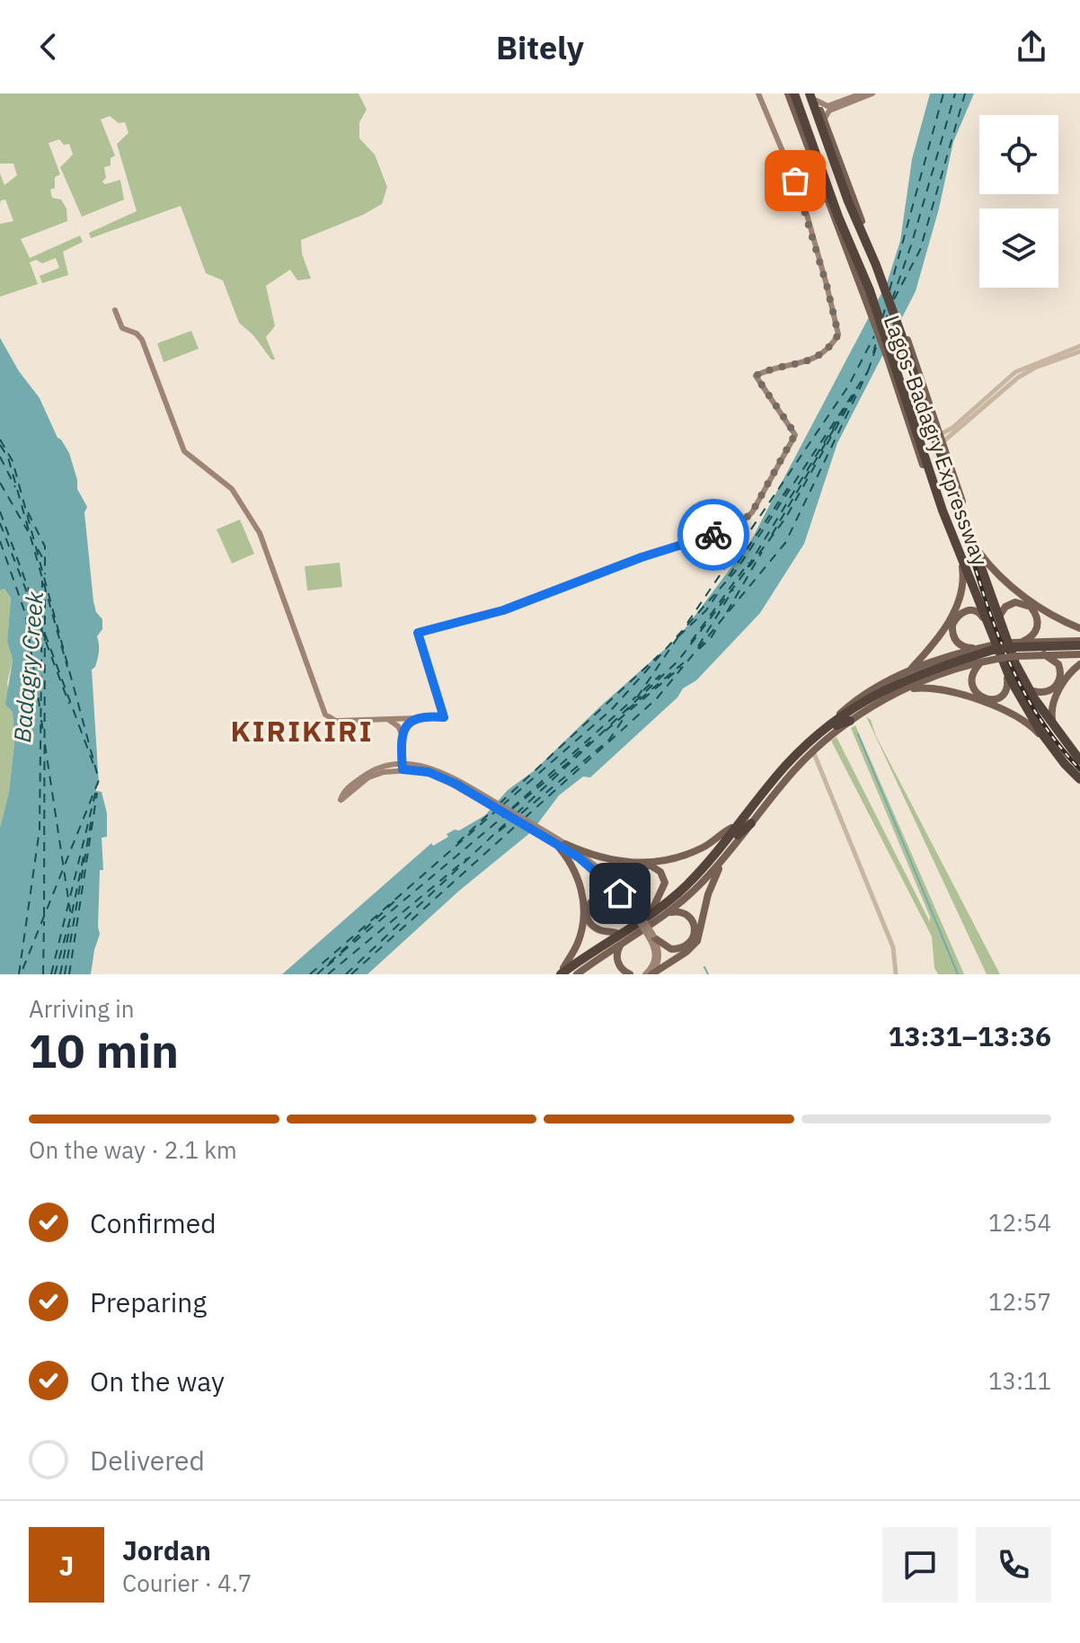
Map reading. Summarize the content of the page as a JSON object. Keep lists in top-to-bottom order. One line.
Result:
{"streets":{"highway":["Lagos-Badagry Expressway"]},"districts":["KIRIKIRI"],"water":["Badagry Creek"],"page":{"header":"Bitely","heading":["10 min","Arriving in","13:31–13:36"],"panel":["Jordan","Courier · 4.7"],"bar":"On the way · 2.1 km","list":[["Confirmed","12:54"],["Preparing","12:57"],["On the way","13:11"],"Delivered"],"round":"J"}}
